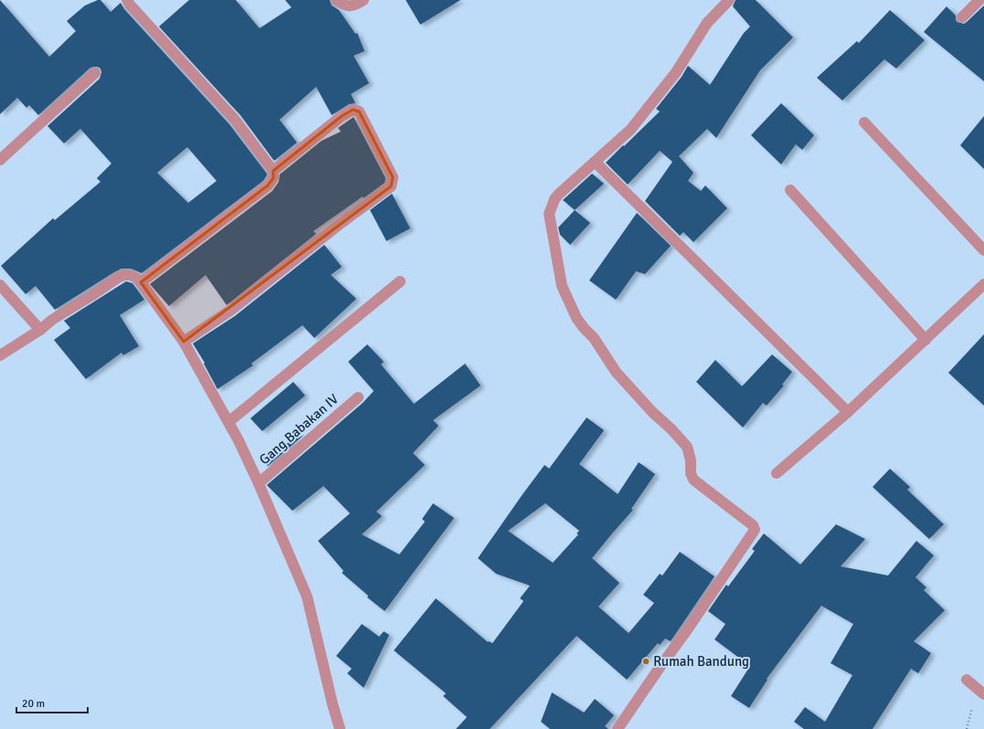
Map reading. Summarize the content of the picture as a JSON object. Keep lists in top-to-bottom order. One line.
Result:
{"streets":{"street":["Gang Babakan IV"]},"places":["Rumah Bandung"],"scale_bar":"20 m"}
